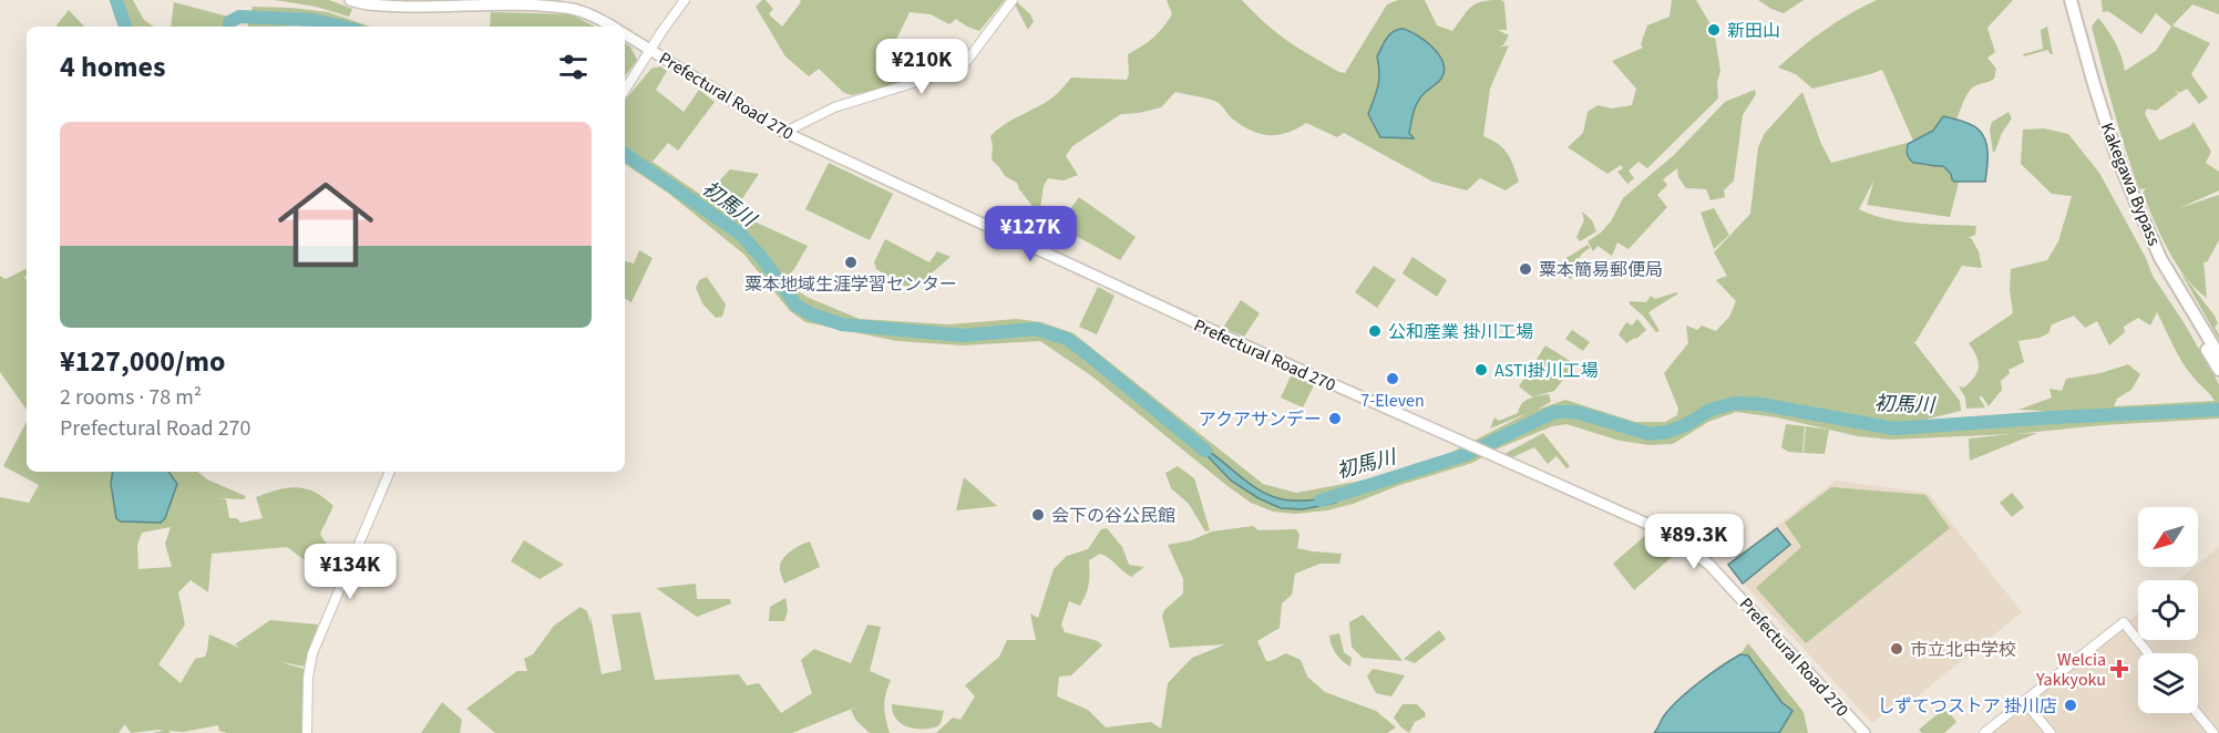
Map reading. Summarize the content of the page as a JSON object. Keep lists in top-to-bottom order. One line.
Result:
{"streets":{"highway":["Kakegawa Bypass"],"main road":["Prefectural Road 270"]},"water":["初馬川"],"places":{"other":["新田山","粟本地域生涯学習センター","粟本簡易郵便局","公和産業 掛川工場","ASTI掛川工場","7-Eleven","アクアサンデー","会下の谷公民館","市立北中学校","しずてつストア 掛川店"],"health":["Welcia Yakkyoku"]},"north":"bottom left","page":{"heading":"4 homes","price":["¥210K","¥127K","¥89.3K","¥134K"],"list":[{"name":"¥127,000/mo","note":"2 rooms · 78 m² · Prefectural Road 270"}]}}
